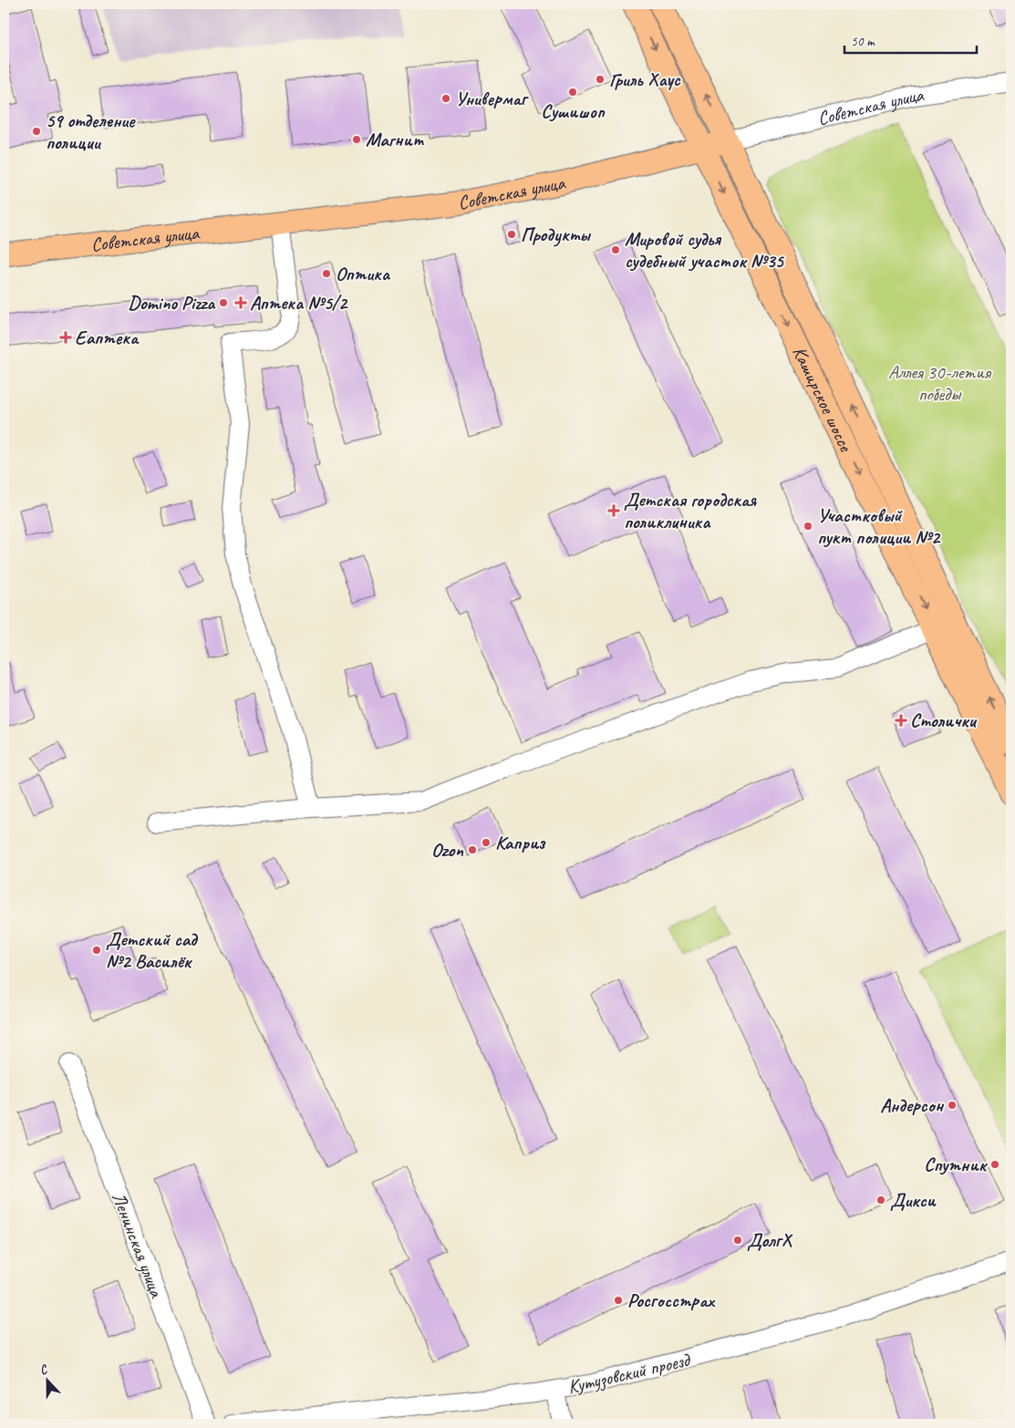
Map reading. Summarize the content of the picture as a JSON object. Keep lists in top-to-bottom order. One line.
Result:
{"streets":{"main road":["Советская улица","Каширское шоссе"],"street":["Ленинская улица","Кутузовский проезд"]},"crossings":[["Советская улица","Каширское шоссе"]],"parks":["Аллея 30-летия победы"],"places":{"other":["Гриль Хаус","Сушишоп","Универмаг","59 отделение полиции","Магнит","Продукты","Мировой судья судебный участок №35","Оптика","Domino Pizza","Участковый пукт полиции №2","Каприз","Ozon","Детский сад №2 Василёк","Андерсон","Спутник","Дикси","ДолгХ","Росгосстрах"],"health":["Аптека №5/2","Еаптека","Детская городская поликлиника","Столички"]},"scale_bar":"50 m","north":"top"}
